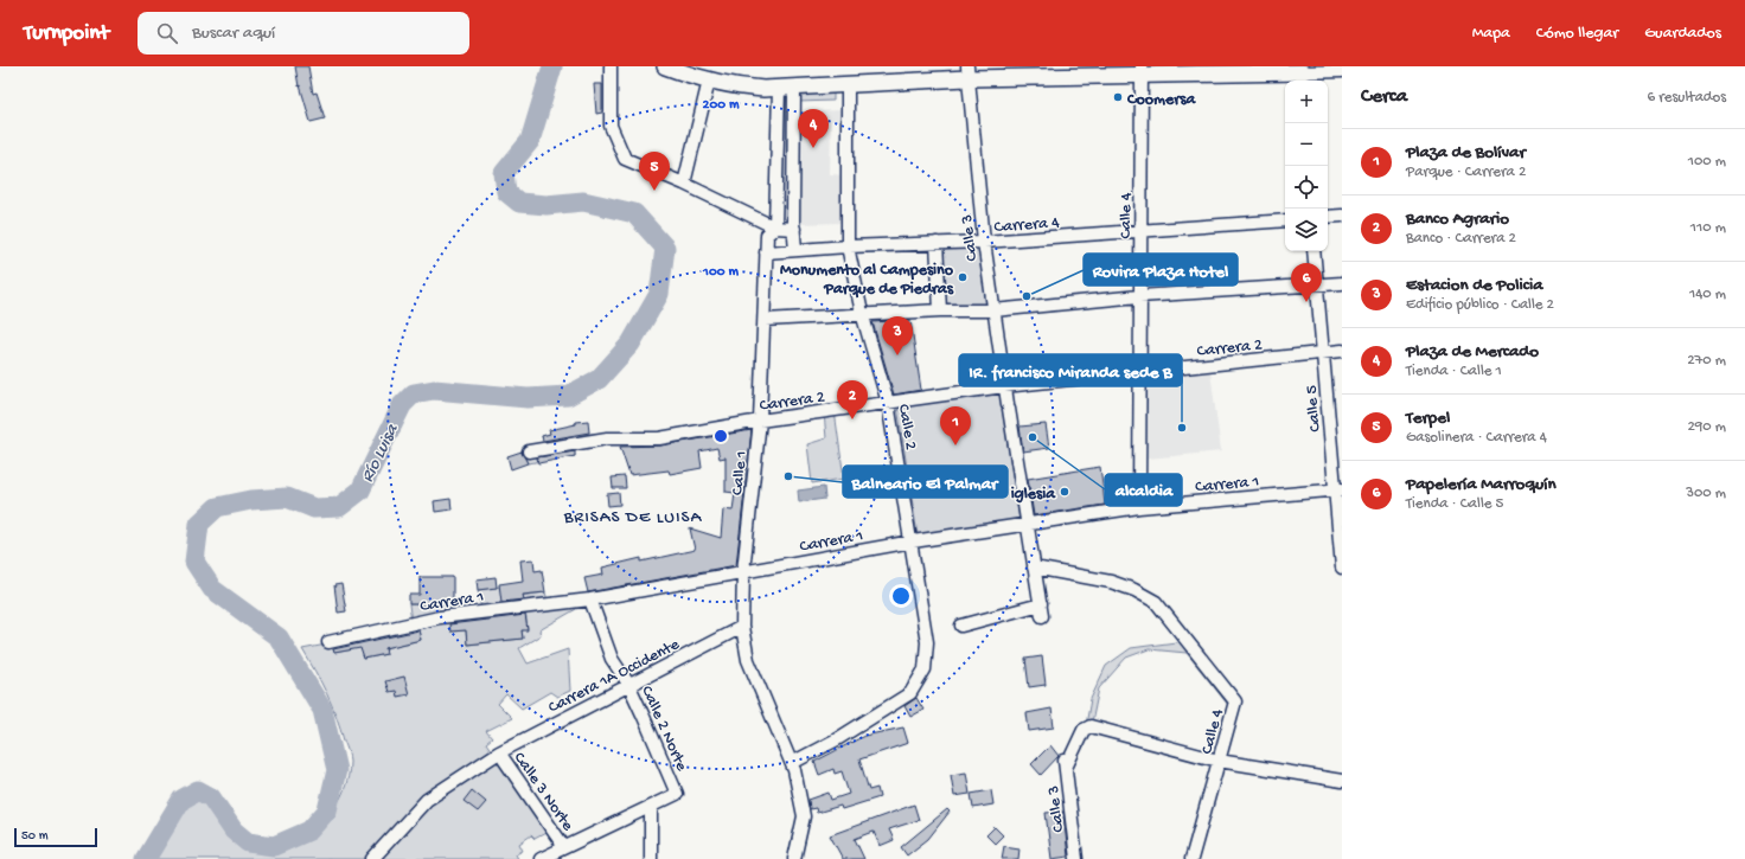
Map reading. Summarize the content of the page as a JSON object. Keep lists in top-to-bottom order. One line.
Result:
{"streets":{"street":["Calle 4","Carrera 4","Calle 3","Carrera 2","Calle 5","Calle 2","Calle 1","Carrera 1","Carrera 1A Occidente","Calle 2 Norte","Calle 3 Norte"]},"crossings":[["Calle 4","Carrera 4"],["Calle 4","Calle 3"],["Calle 4","Carrera 2"],["Calle 4","Carrera 1"],["Carrera 4","Calle 3"],["Carrera 4","Calle 2"],["Carrera 4","Calle 1"],["Calle 3","Carrera 2"],["Calle 3","Carrera 1"],["Carrera 2","Calle 5"],["Carrera 2","Calle 2"],["Carrera 2","Calle 1"],["Calle 5","Carrera 1"],["Calle 2","Calle 1"],["Calle 2","Carrera 1"],["Calle 1","Carrera 1"],["Calle 1","Carrera 1A Occidente"],["Carrera 1","Calle 2 Norte"],["Carrera 1A Occidente","Calle 2 Norte"],["Carrera 1A Occidente","Calle 3 Norte"]],"districts":["BRISAS DE LUISA"],"water":["Río Luisa"],"places":["Coomersa","Monumento al Campesino Parque de Piedras","Rovira Plaza Hotel","IR. francisco Miranda sede B","alcaldia","Balneario El Palmar","iglesia"],"scale_bar":"50 m","page":{"header":"Turnpoint","search":"Buscar aquí","nav":["Mapa","Cómo llegar","Guardados"],"heading":["Cerca","6 resultados"],"map_buttons":["+","−"],"pins":["4","5","6","3","2","1"],"list":[{"mark":"1","name":"Plaza de Bolívar","note":"Parque · Carrera 2","value":"100 m"},{"mark":"2","name":"Banco Agrario","note":"Banco · Carrera 2","value":"110 m"},{"mark":"3","name":"Estacion de Policia","note":"Edificio público · Calle 2","value":"140 m"},{"mark":"4","name":"Plaza de Mercado","note":"Tienda · Calle 1","value":"270 m"},{"mark":"5","name":"Terpel","note":"Gasolinera · Carrera 4","value":"290 m"},{"mark":"6","name":"Papelería Marroquín","note":"Tienda · Calle 5","value":"300 m"}],"scale":"50 m"},"rings":["200 m","100 m"]}
